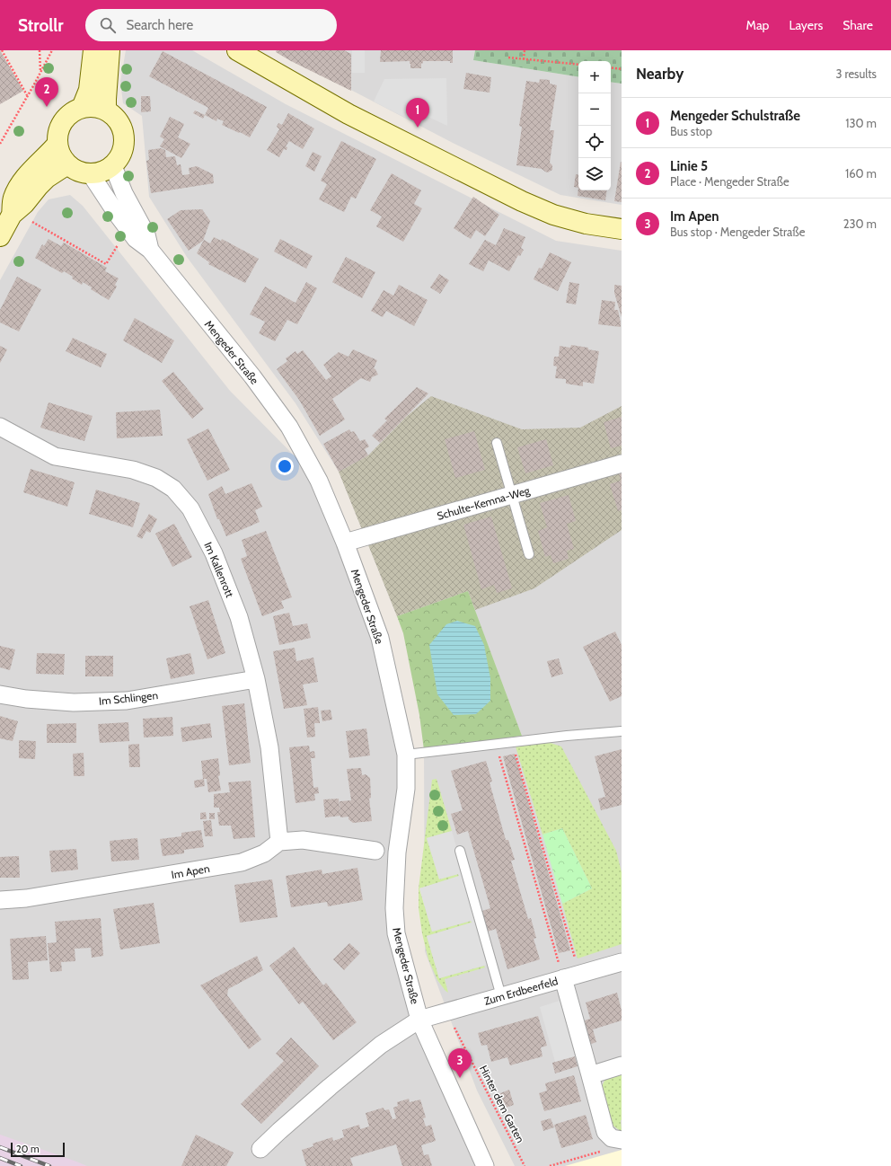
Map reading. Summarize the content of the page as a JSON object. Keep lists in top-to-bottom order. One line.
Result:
{"streets":{"street":["Mengeder Straße","Schulte-Kemna-Weg","Im Kallenrott","Im Schlingen","Im Apen","Zum Erdbeerfeld"],"path":["Hinter dem Garten"]},"crossings":[["Mengeder Straße","Schulte-Kemna-Weg"],["Mengeder Straße","Zum Erdbeerfeld"],["Im Kallenrott","Im Schlingen"],["Im Kallenrott","Im Apen"]],"scale_bar":"20 m","page":{"header":"Strollr","search":"Search here","nav":["Map","Layers","Share"],"heading":["Nearby","3 results"],"map_buttons":["+","−"],"pins":["2","1","3"],"list":[{"mark":"1","name":"Mengeder Schulstraße","note":"Bus stop","value":"130 m"},{"mark":"2","name":"Linie 5","note":"Place · Mengeder Straße","value":"160 m"},{"mark":"3","name":"Im Apen","note":"Bus stop · Mengeder Straße","value":"230 m"}],"scale":"20 m"}}
